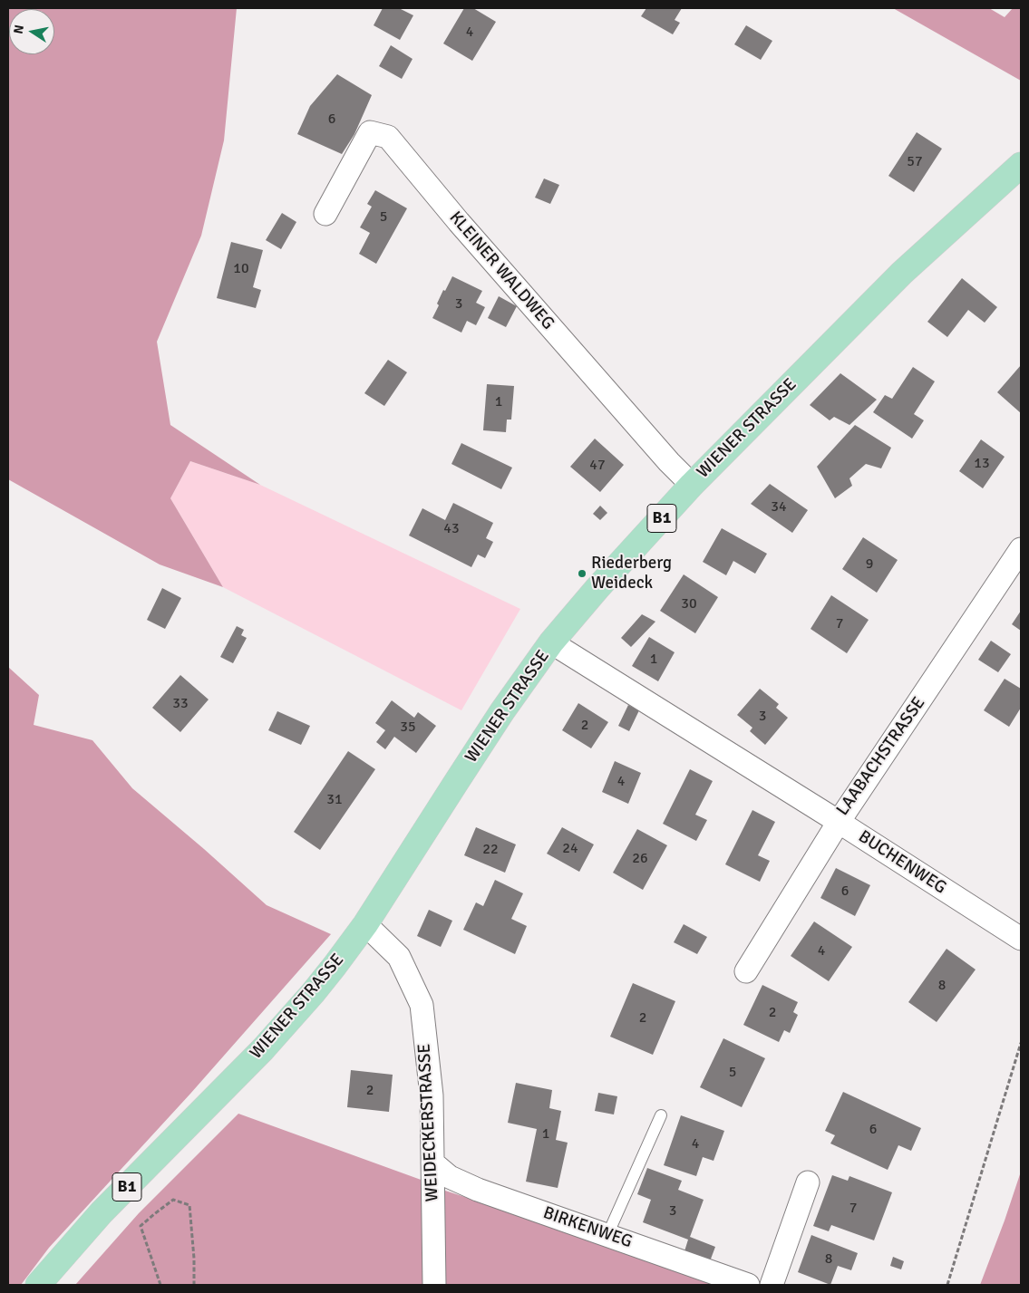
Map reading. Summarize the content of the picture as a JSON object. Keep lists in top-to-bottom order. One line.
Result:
{"streets":{"main road":["WIENER STRASSE","B1"],"street":["KLEINER WALDWEG","LAABACHSTRASSE","BUCHENWEG","WEIDECKERSTRASSE","BIRKENWEG"]},"crossings":[["KLEINER WALDWEG","WIENER STRASSE"],["WIENER STRASSE","LAABACHSTRASSE"],["WIENER STRASSE","WEIDECKERSTRASSE"],["LAABACHSTRASSE","BUCHENWEG"],["WEIDECKERSTRASSE","BIRKENWEG"]],"places":["Riederberg Weideck"],"house_numbers":["4","6","57","5","10","3","1","13","47","34","43","9","30","7","1","33","3","2","35","4","31","24","22","26","6","4","8","2","2","5","2","6","1","4","7","3","8"],"north":"left"}
